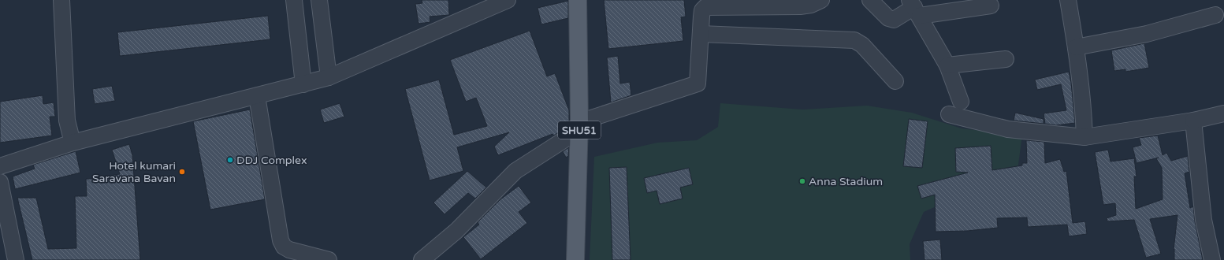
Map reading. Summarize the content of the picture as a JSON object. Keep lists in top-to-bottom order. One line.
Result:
{"streets":{"main road":["SHU51"]},"places":["DDJ Complex","Hotel kumari Saravana Bavan","Anna Stadium"]}
